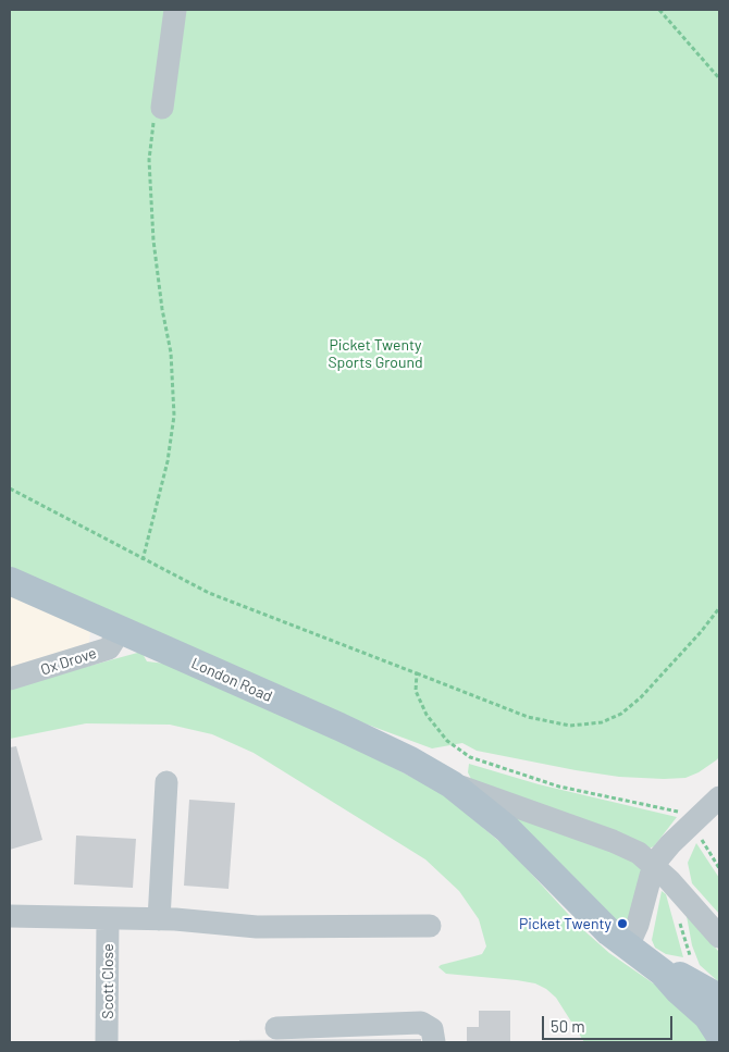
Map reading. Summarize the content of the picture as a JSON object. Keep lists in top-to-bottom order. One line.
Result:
{"streets":{"main road":["London Road"],"street":["Ox Drove","Scott Close"]},"crossings":[["Ox Drove","London Road"]],"parks":["Picket Twenty Sports Ground"],"places":["Picket Twenty"],"scale_bar":"50 m"}
